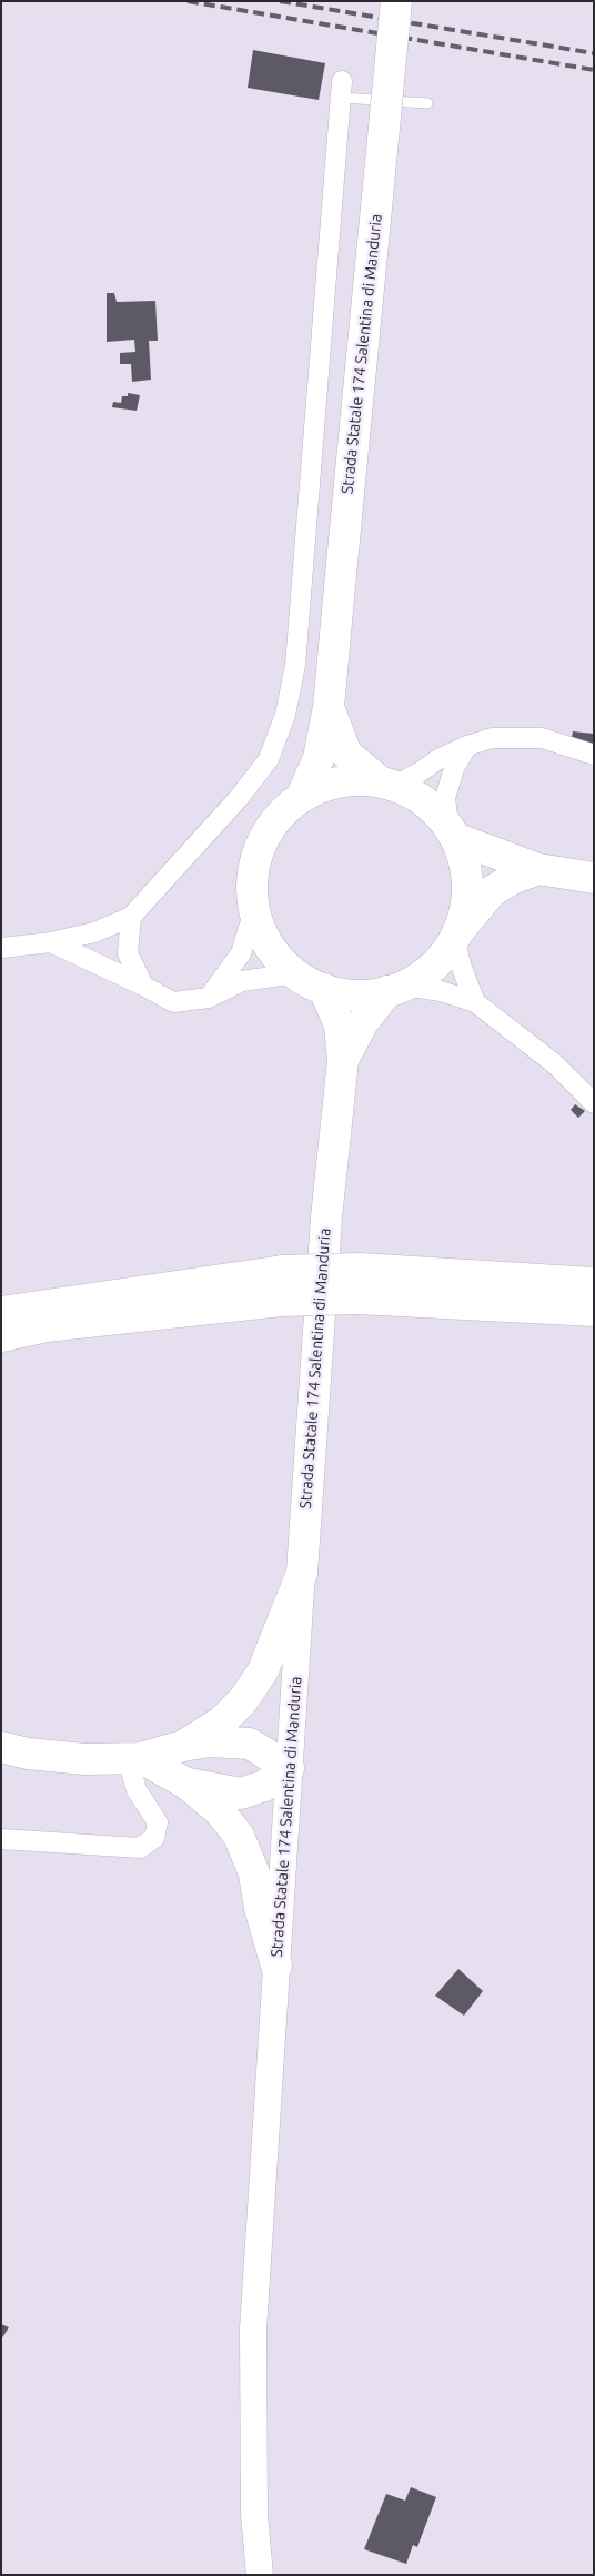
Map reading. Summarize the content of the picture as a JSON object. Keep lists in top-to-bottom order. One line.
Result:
{"streets":{"main road":["Strada Statale 174 Salentina di Manduria"]}}
